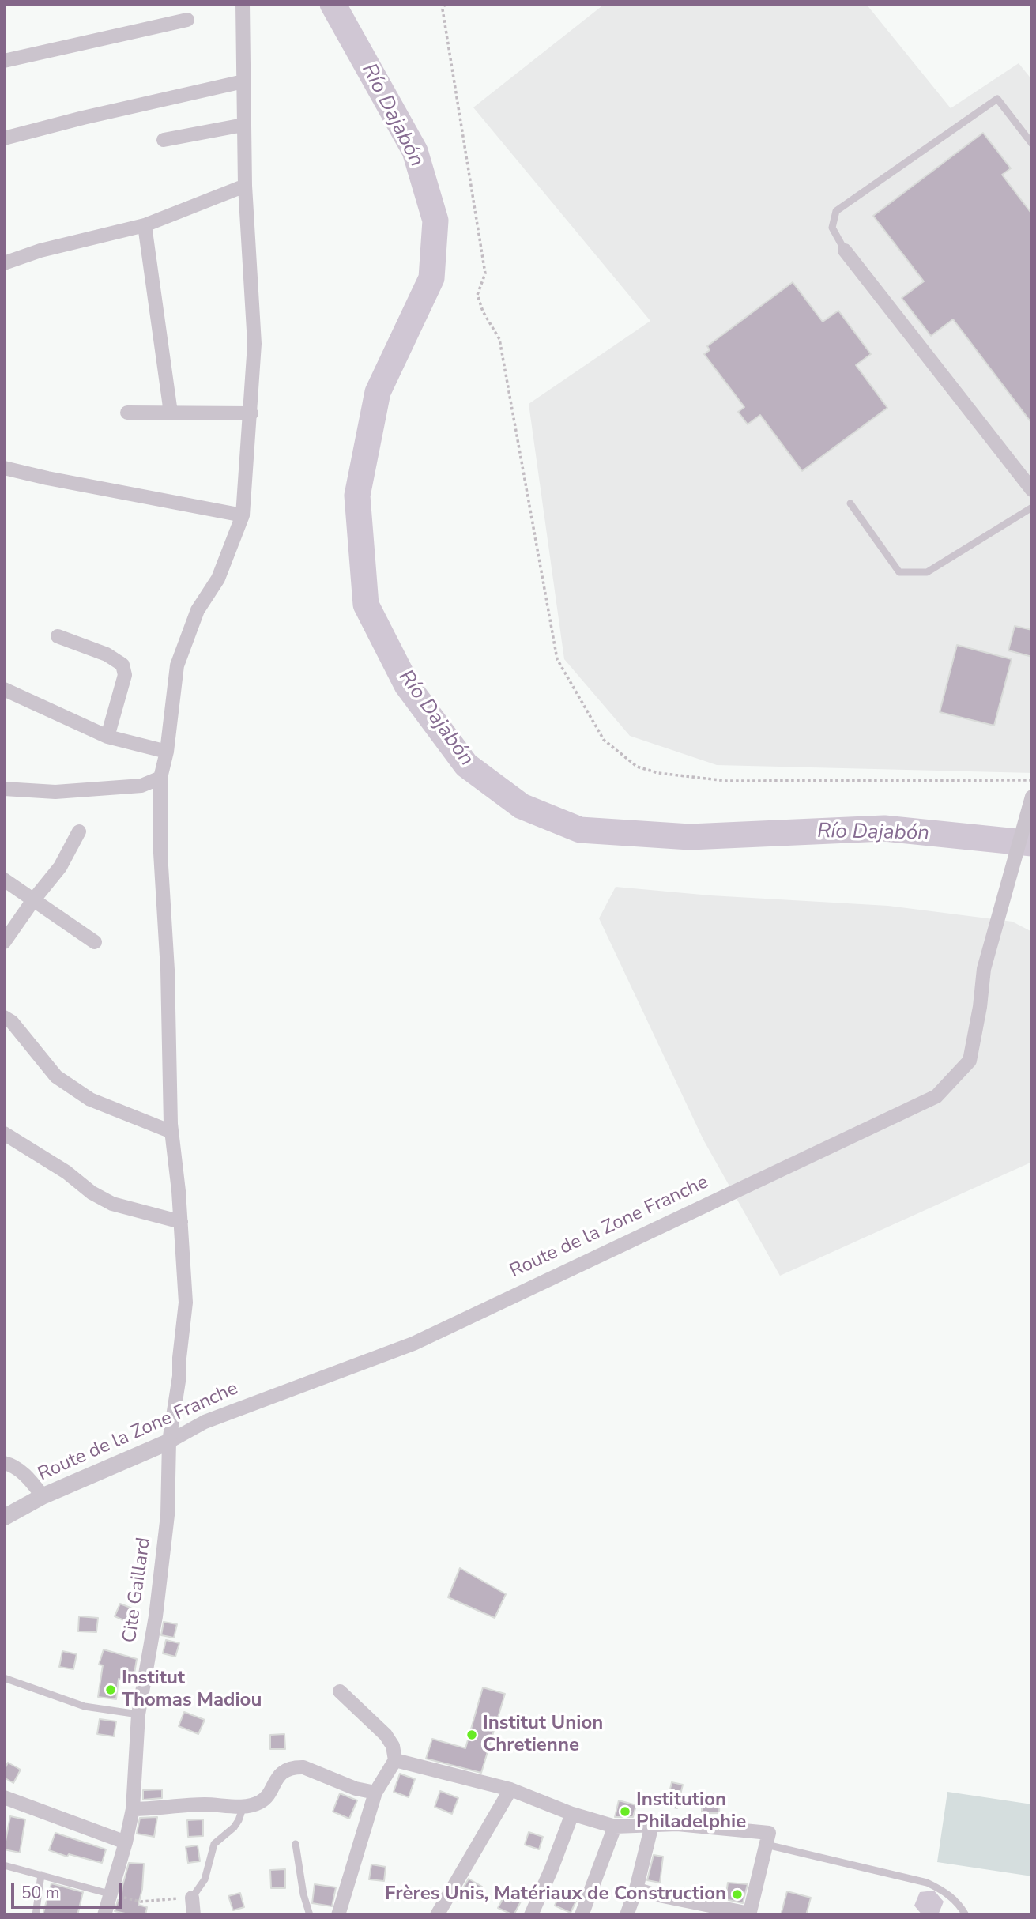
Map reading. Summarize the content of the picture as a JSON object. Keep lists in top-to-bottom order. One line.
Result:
{"streets":{"street":["Route de la Zone Franche","Cite Gaillard"]},"crossings":[["Route de la Zone Franche","Cite Gaillard"]],"water":["Río Dajabón"],"places":["Institut Thomas Madiou","Institut Union Chretienne","Institution Philadelphie","Frères Unis, Matériaux de Construction"],"scale_bar":"50 m"}
